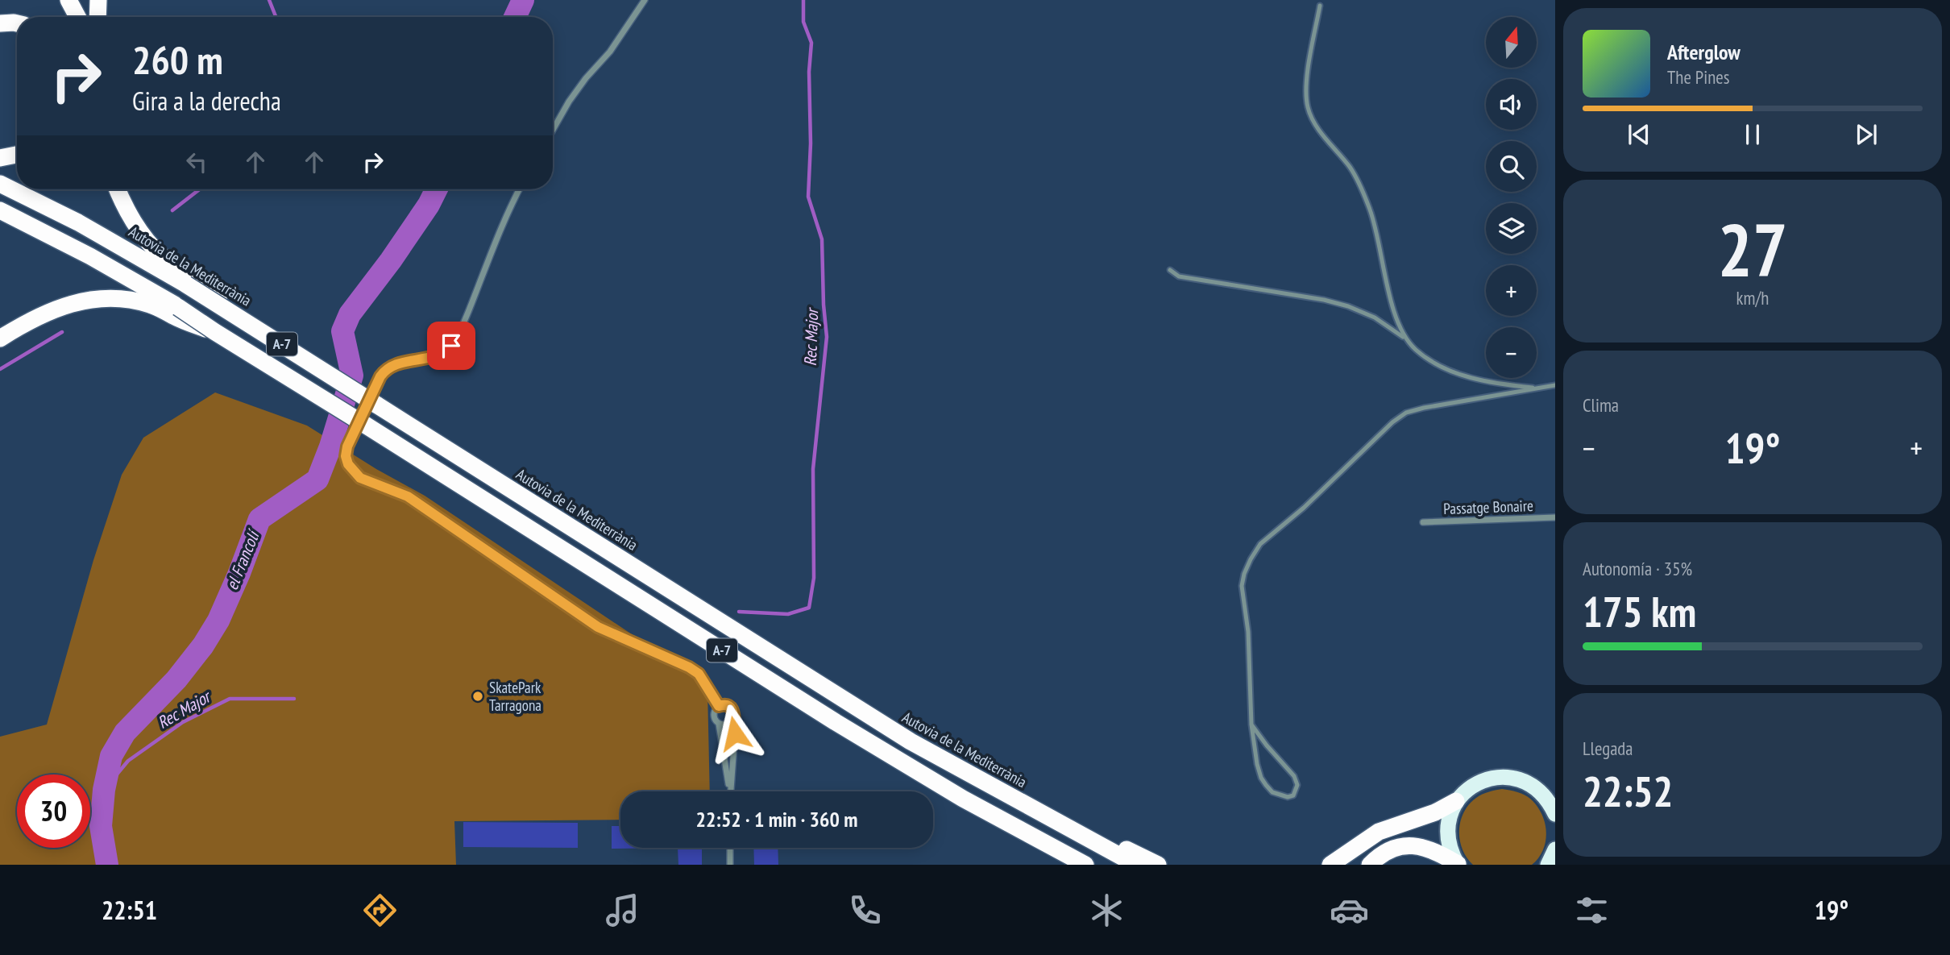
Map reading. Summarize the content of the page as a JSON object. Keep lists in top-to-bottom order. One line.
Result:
{"streets":{"highway":["Autovia de la Mediterrània","A-7"],"street":["Passatge Bonaire"]},"water":["Rec Major","el Francolí"],"places":["SkatePark Tarragona"],"north":"top","page":{"map_buttons":["+","−"],"turn":["260 m","Gira a la derecha"],"song":["Afterglow","The Pines"],"tile":[["27","km/h"],"Clima",["Autonomía · 35%","175 km"],["Llegada","22:52"]],"heat":["−","19°","+"],"limit":"30","trip":"22:52 · 1 min · 360 m","tabs":["22:51","19°"]}}
